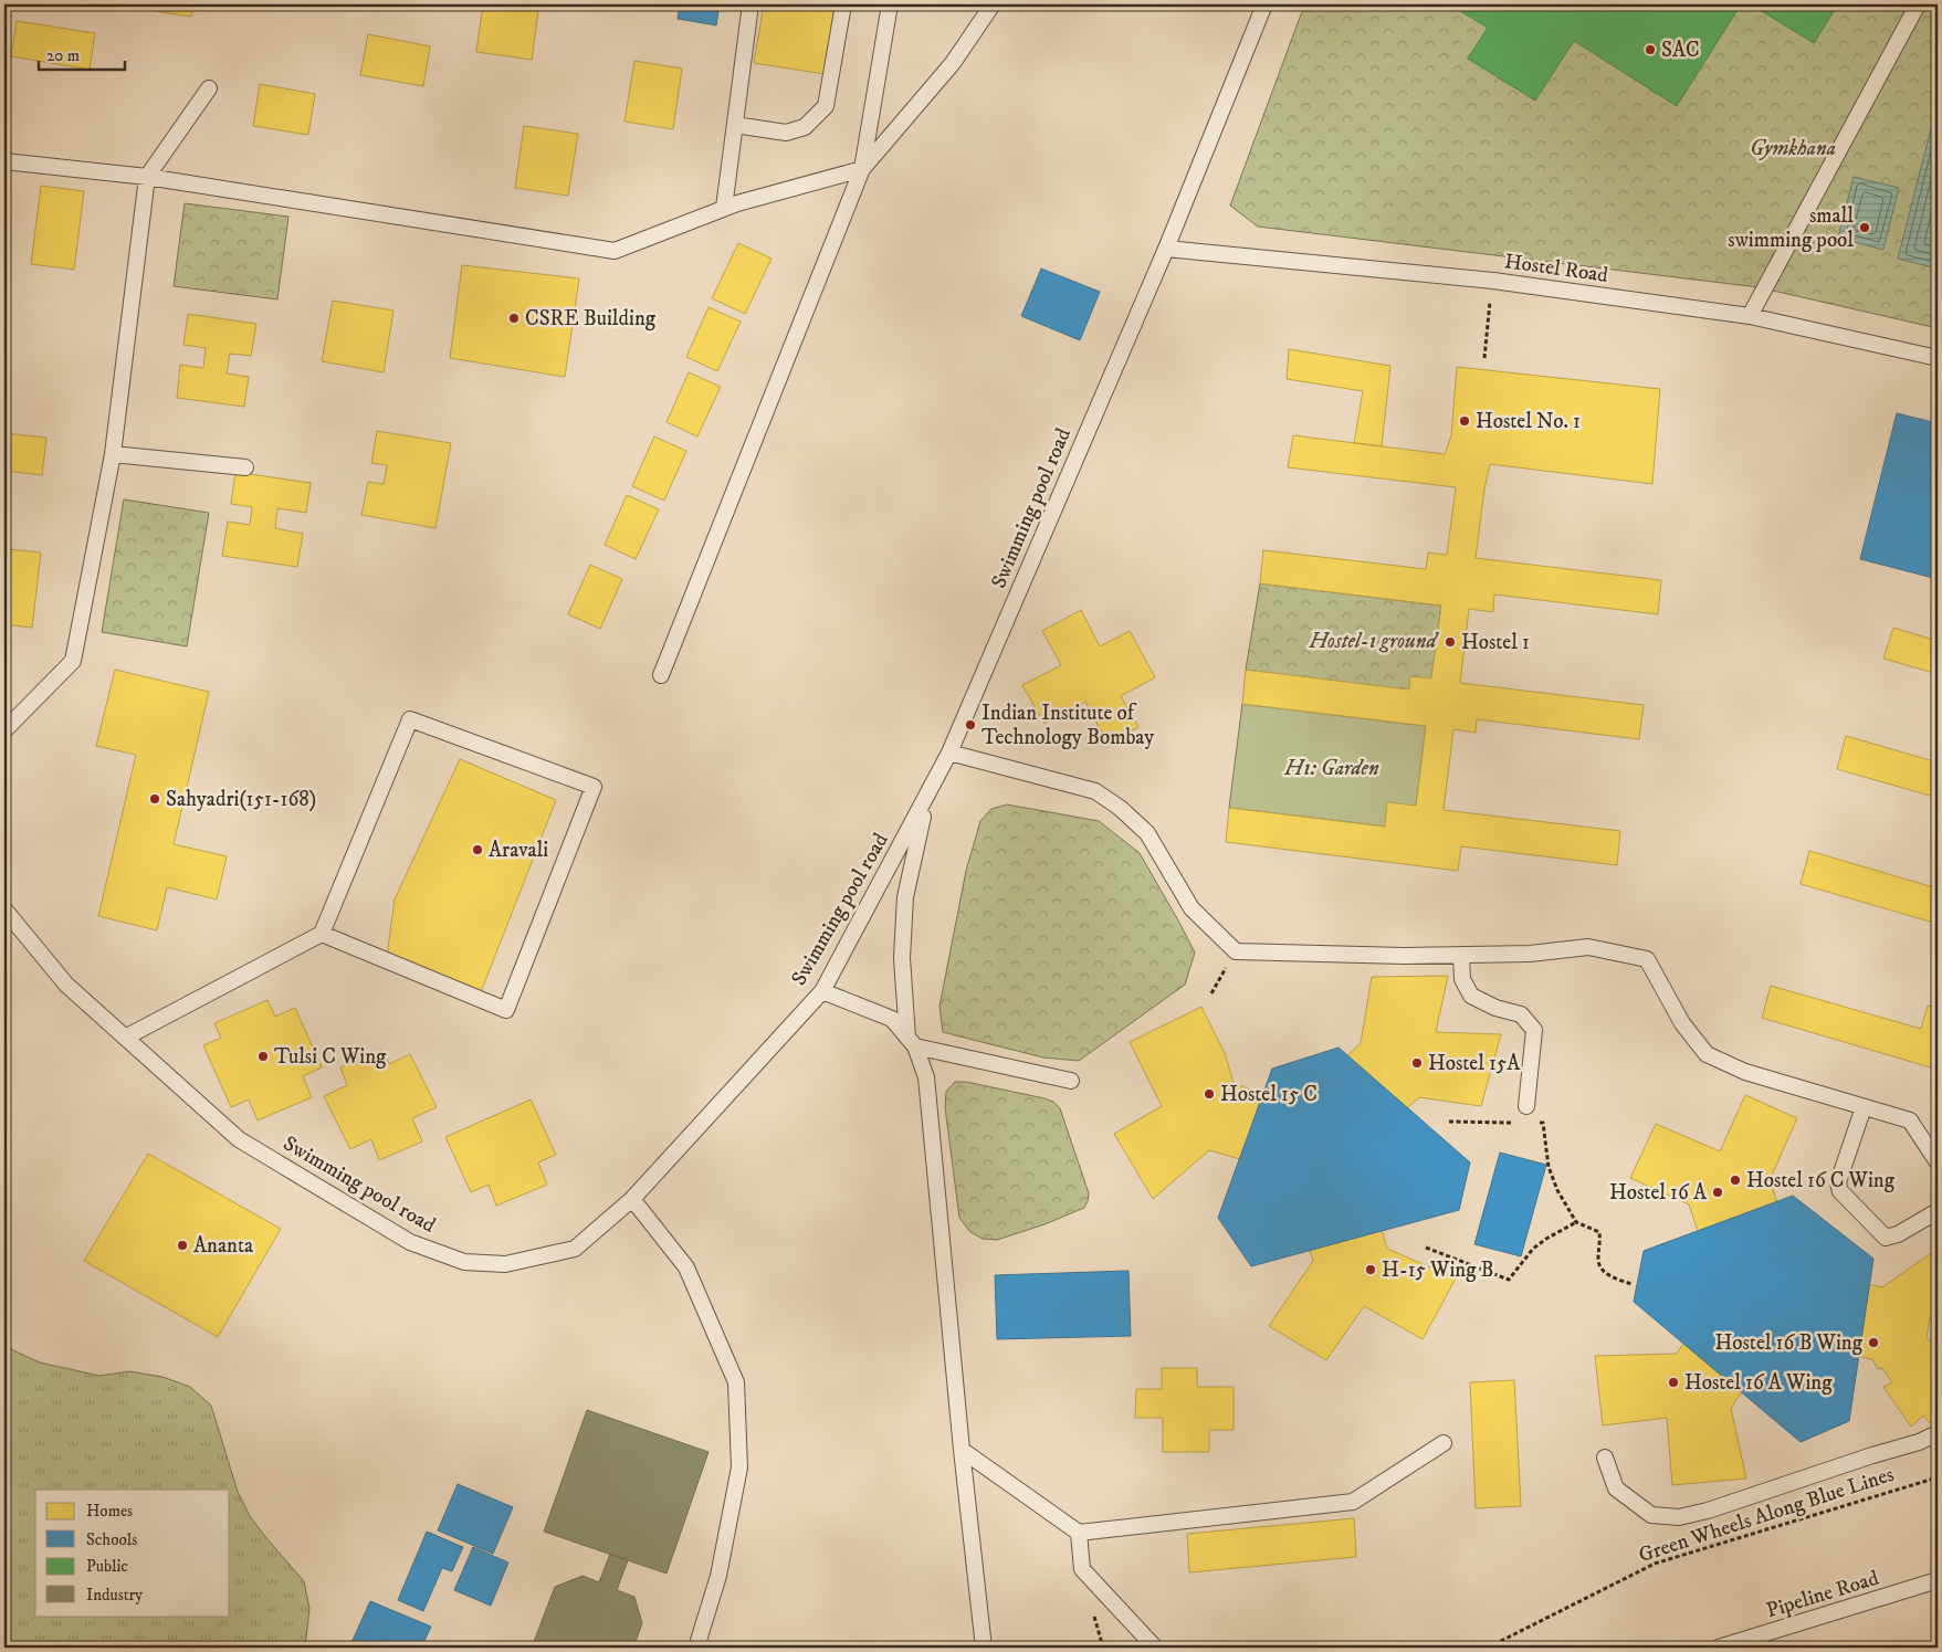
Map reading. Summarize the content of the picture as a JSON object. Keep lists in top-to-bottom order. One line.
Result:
{"streets":{"lane":["Hostel Road","Swimming pool road","Pipeline Road"],"path":["Green Wheels Along Blue Lines"]},"crossings":[["Hostel Road","Swimming pool road"]],"parks":["Gymkhana","Hostel-1 ground","H1: Garden"],"places":["SAC","small swimming pool","CSRE Building","Hostel No. 1","Hostel 1","Indian Institute of Technology Bombay","Sahyadri(151-168)","Aravali","Tulsi C Wing","Hostel 15A","Hostel 15 C","Hostel 16 C Wing","Hostel 16 A","Ananta","H-15 Wing B","Hostel 16 B Wing","Hostel 16 A Wing"],"legend":["Homes","Schools","Public","Industry"],"scale_bar":"20 m"}
